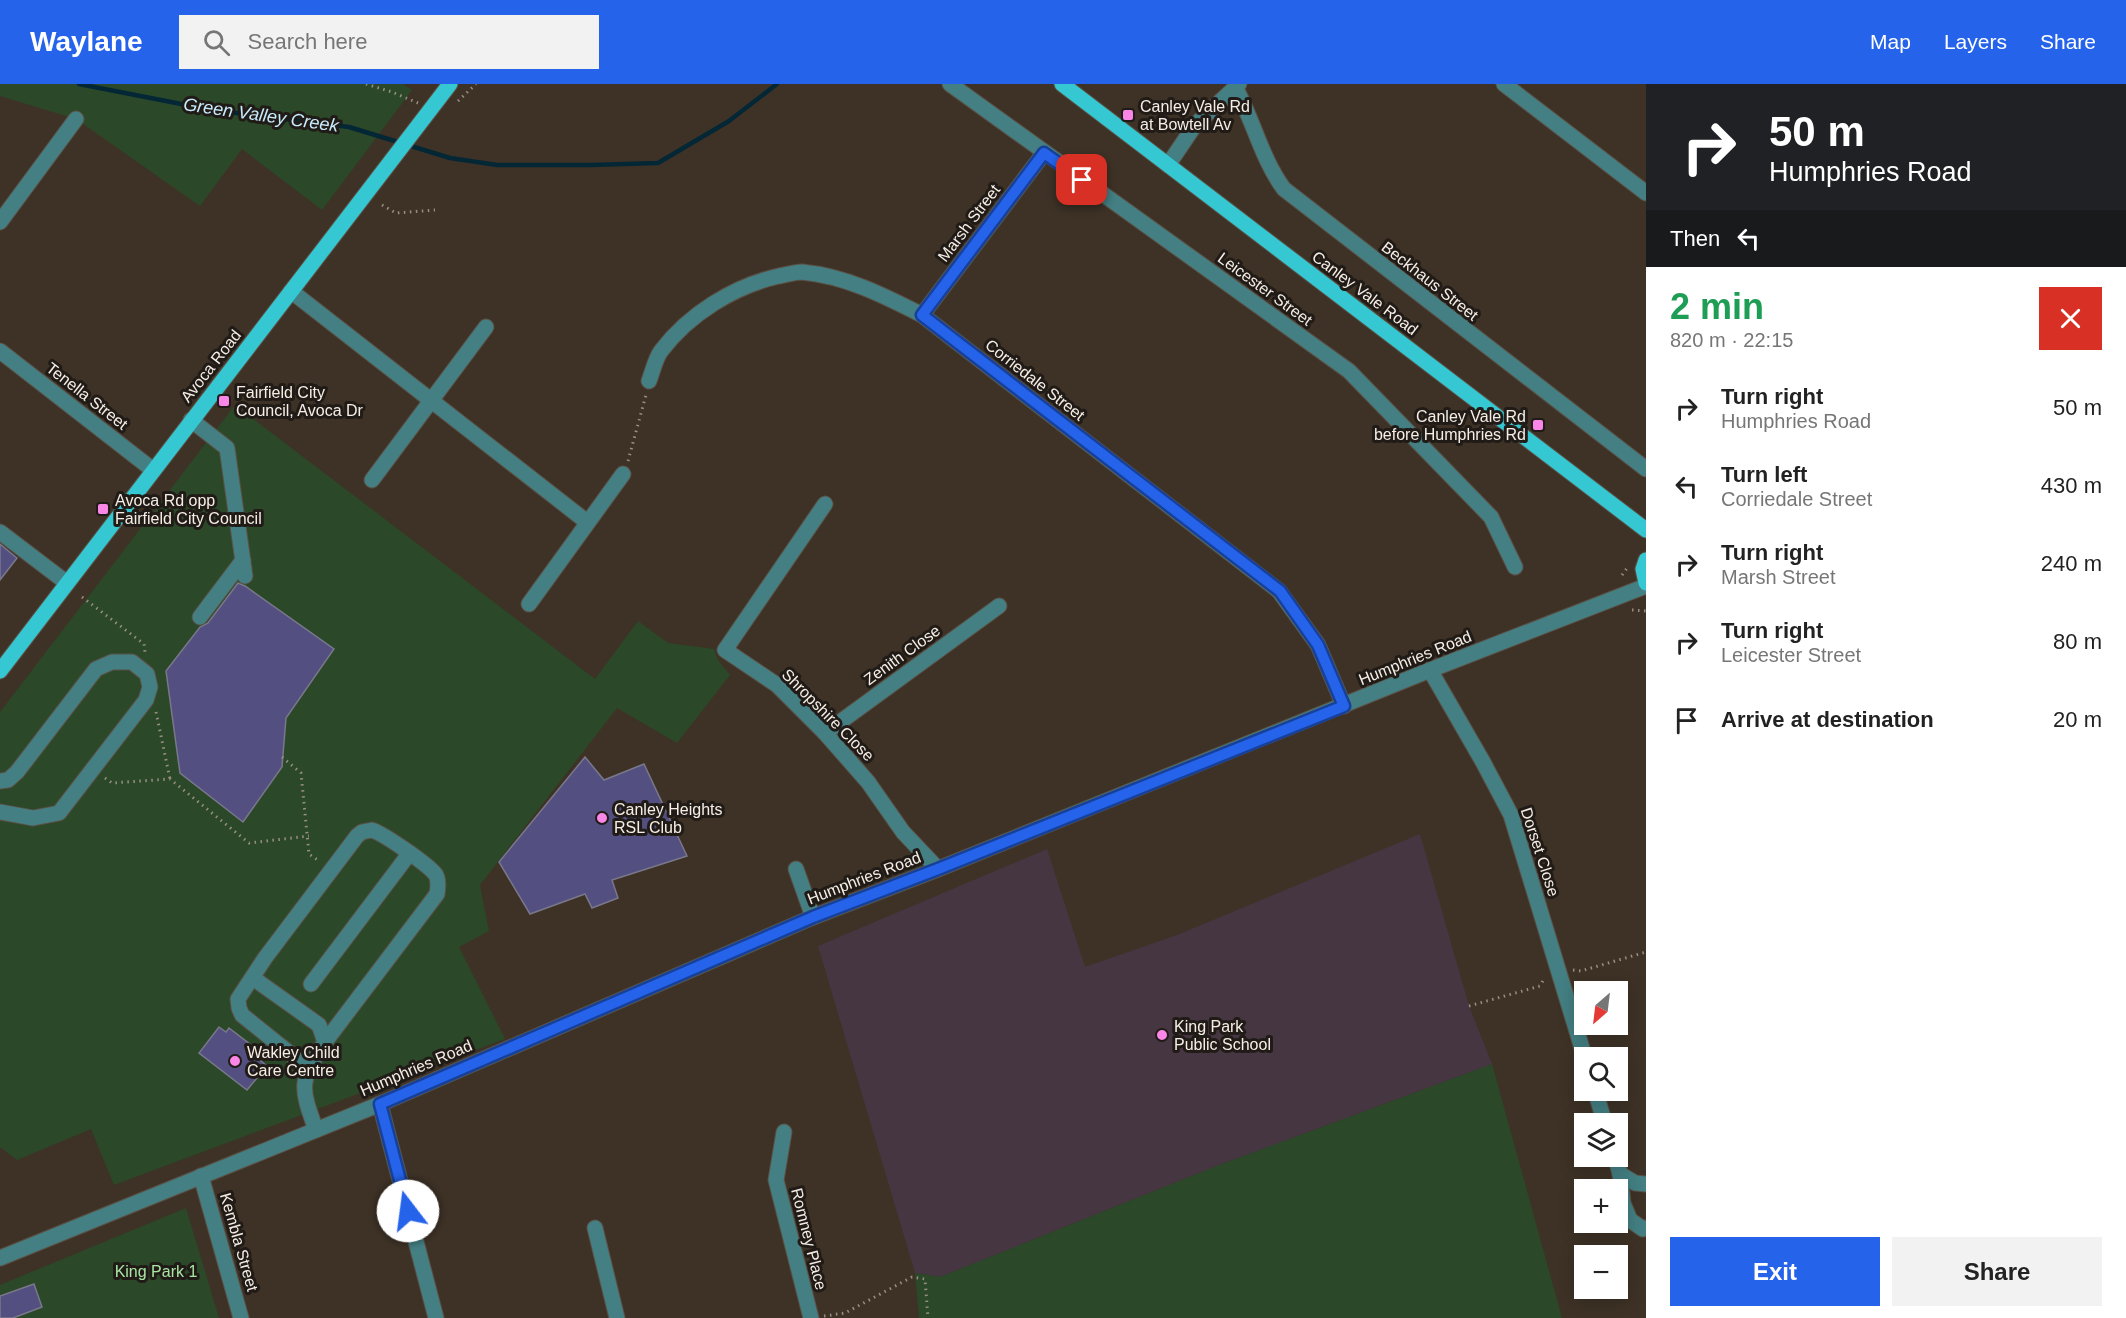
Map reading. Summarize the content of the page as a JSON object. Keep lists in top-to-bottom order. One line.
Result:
{"streets":{"main road":["Canley Vale Road","Avoca Road"],"street":["Marsh Street","Beckhaus Street","Leicester Street","Corriedale Street","Tenella Street","Zenith Close","Humphries Road","Shropshire Close","Dorset Close","Romney Place","Kembla Street"]},"crossings":[["Marsh Street","Leicester Street"],["Marsh Street","Corriedale Street"],["Avoca Road","Tenella Street"],["Corriedale Street","Humphries Road"],["Zenith Close","Shropshire Close"],["Humphries Road","Shropshire Close"],["Humphries Road","Dorset Close"],["Humphries Road","Kembla Street"]],"water":["Green Valley Creek"],"parks":["King Park 1"],"places":{"transit":["Canley Vale Rd at Bowtell Av","Fairfield City Council, Avoca Dr","Canley Vale Rd before Humphries Rd","Avoca Rd opp Fairfield City Council"],"other":["Canley Heights RSL Club","King Park Public School","Wakley Child Care Centre"]},"north":"bottom left","page":{"header":"Waylane","search":"Search here","nav":["Map","Layers","Share"],"turn":["50 m","Humphries Road"],"then":"Then","heading":["2 min","820 m · 22:15"],"list":[{"name":"Turn right","note":"Humphries Road","value":"50 m"},{"name":"Turn left","note":"Corriedale Street","value":"430 m"},{"name":"Turn right","note":"Marsh Street","value":"240 m"},{"name":"Turn right","note":"Leicester Street","value":"80 m"},{"name":"Arrive at destination","value":"20 m"}],"map_buttons":["+","−"],"buttons":["Exit","Share"]}}
